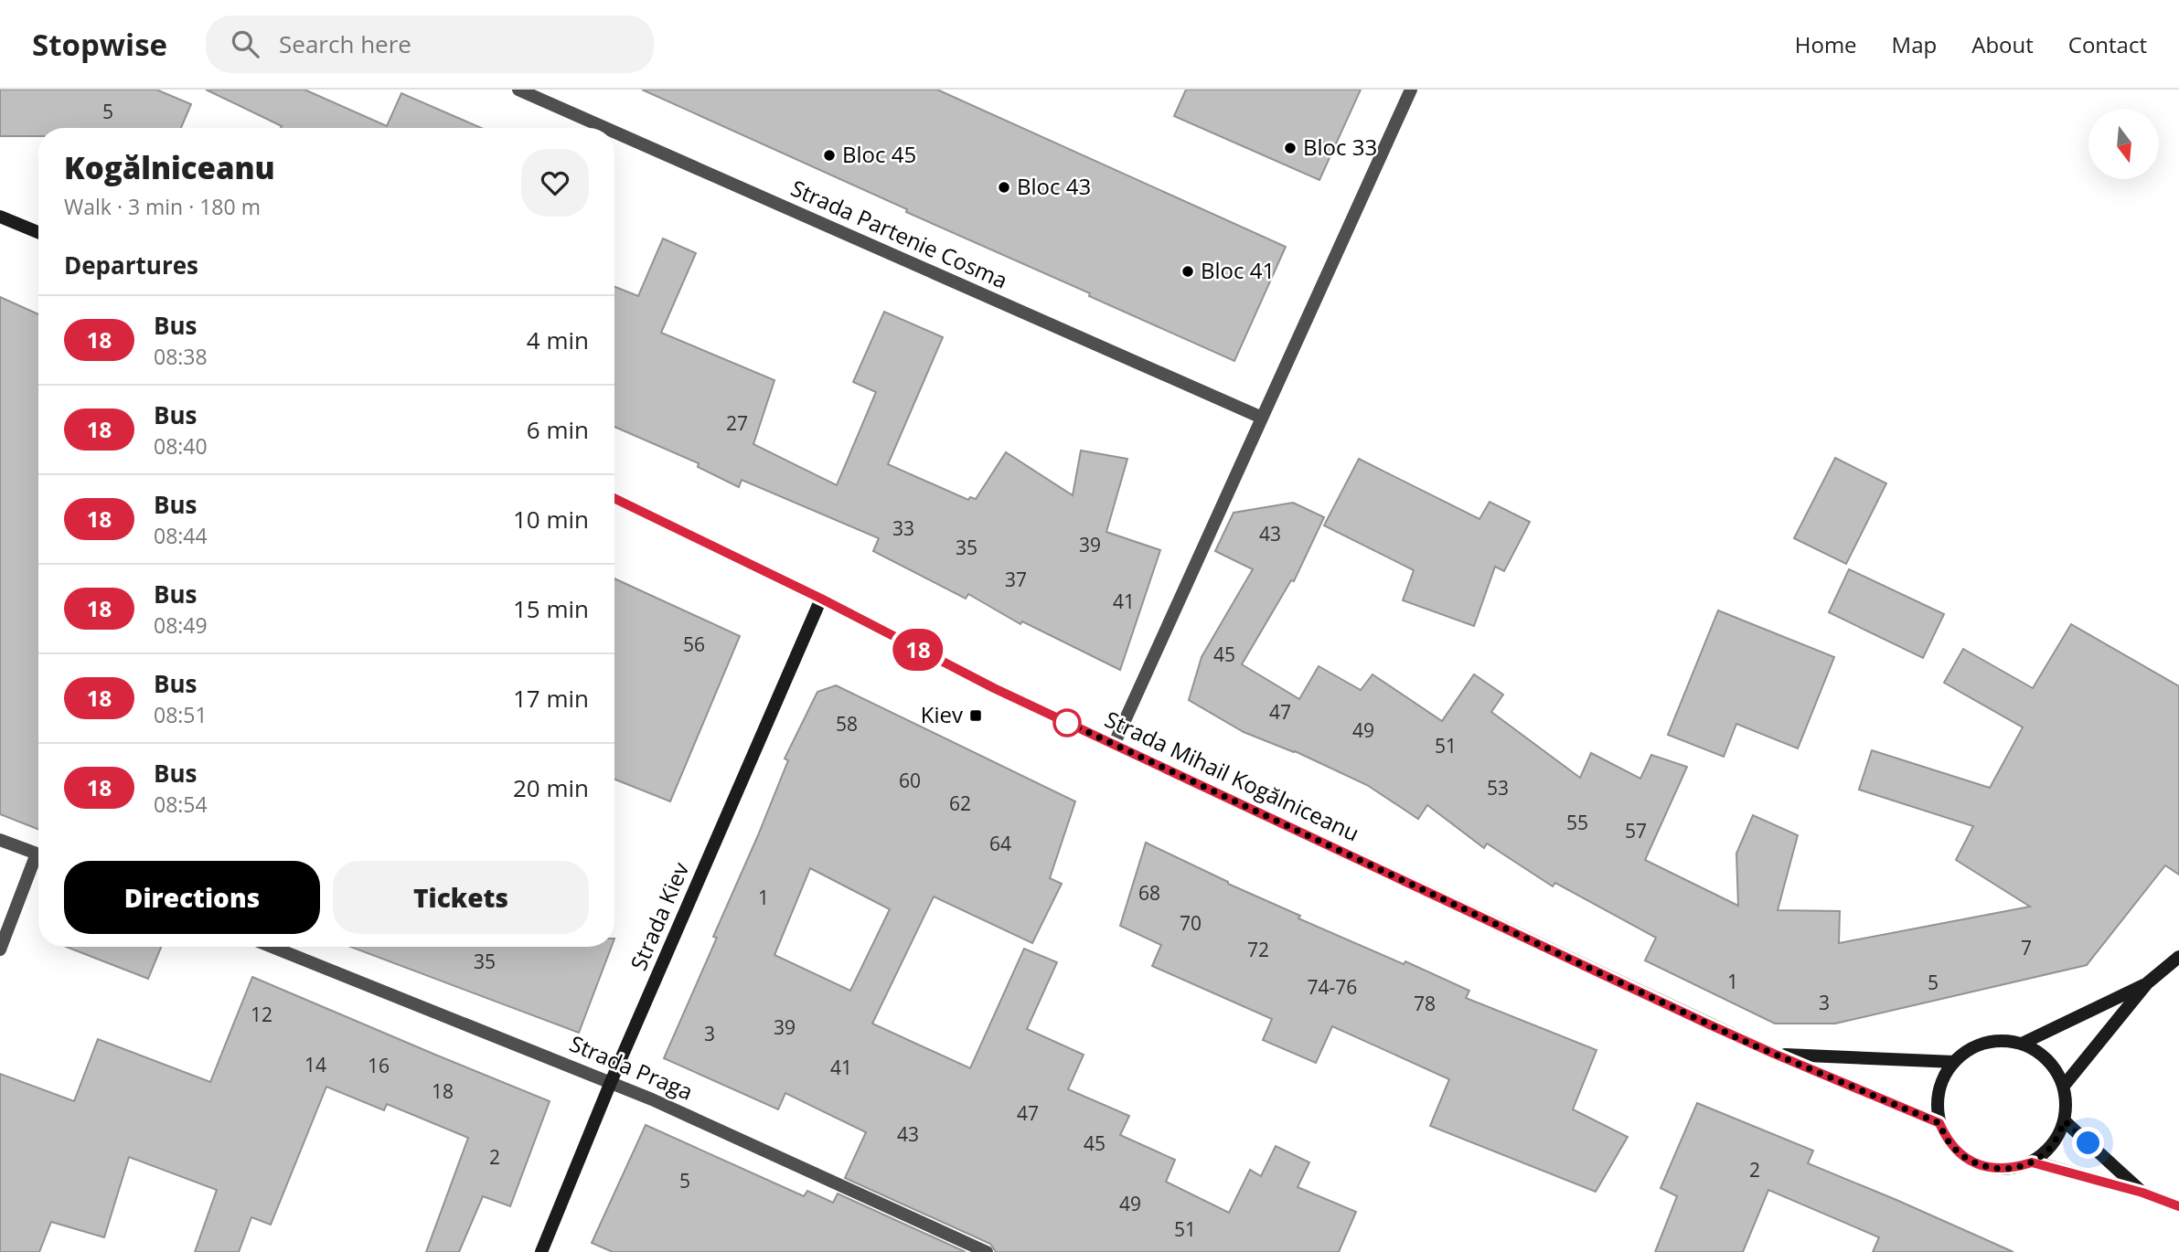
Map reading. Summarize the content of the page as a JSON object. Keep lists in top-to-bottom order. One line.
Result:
{"streets":{"main road":["Strada Mihail Kogălniceanu","Strada Kiev"],"street":["Strada Partenie Cosma","Strada Praga"]},"crossings":[["Strada Mihail Kogălniceanu","Strada Kiev"],["Strada Kiev","Strada Praga"]],"places":{"other":["Bloc 33","Bloc 45","Bloc 43","Bloc 41"],"transit":["Kiev"]},"lines":["bus line 18"],"house_numbers":["5","27","33","43","39","35","37","41","56","45","47","58","49","51","60","53","62","55","57","64","68","1","70","7","72","35","1","5","74-76","3","78","12","39","3","14","16","41","18","47","43","45","2","2","5","49","51"],"north":"bottom","page":{"header":"Stopwise","search":"Search here","nav":["Home","Map","About","Contact"],"on_map":"18","heading":[["Kogălniceanu","Walk · 3 min · 180 m"],"Departures"],"list":[{"mark":"18","name":"Bus","note":"08:38","value":"4 min"},{"mark":"18","name":"Bus","note":"08:40","value":"6 min"},{"mark":"18","name":"Bus","note":"08:44","value":"10 min"},{"mark":"18","name":"Bus","note":"08:49","value":"15 min"},{"mark":"18","name":"Bus","note":"08:51","value":"17 min"},{"mark":"18","name":"Bus","note":"08:54","value":"20 min"}],"buttons":["Directions","Tickets"]}}
